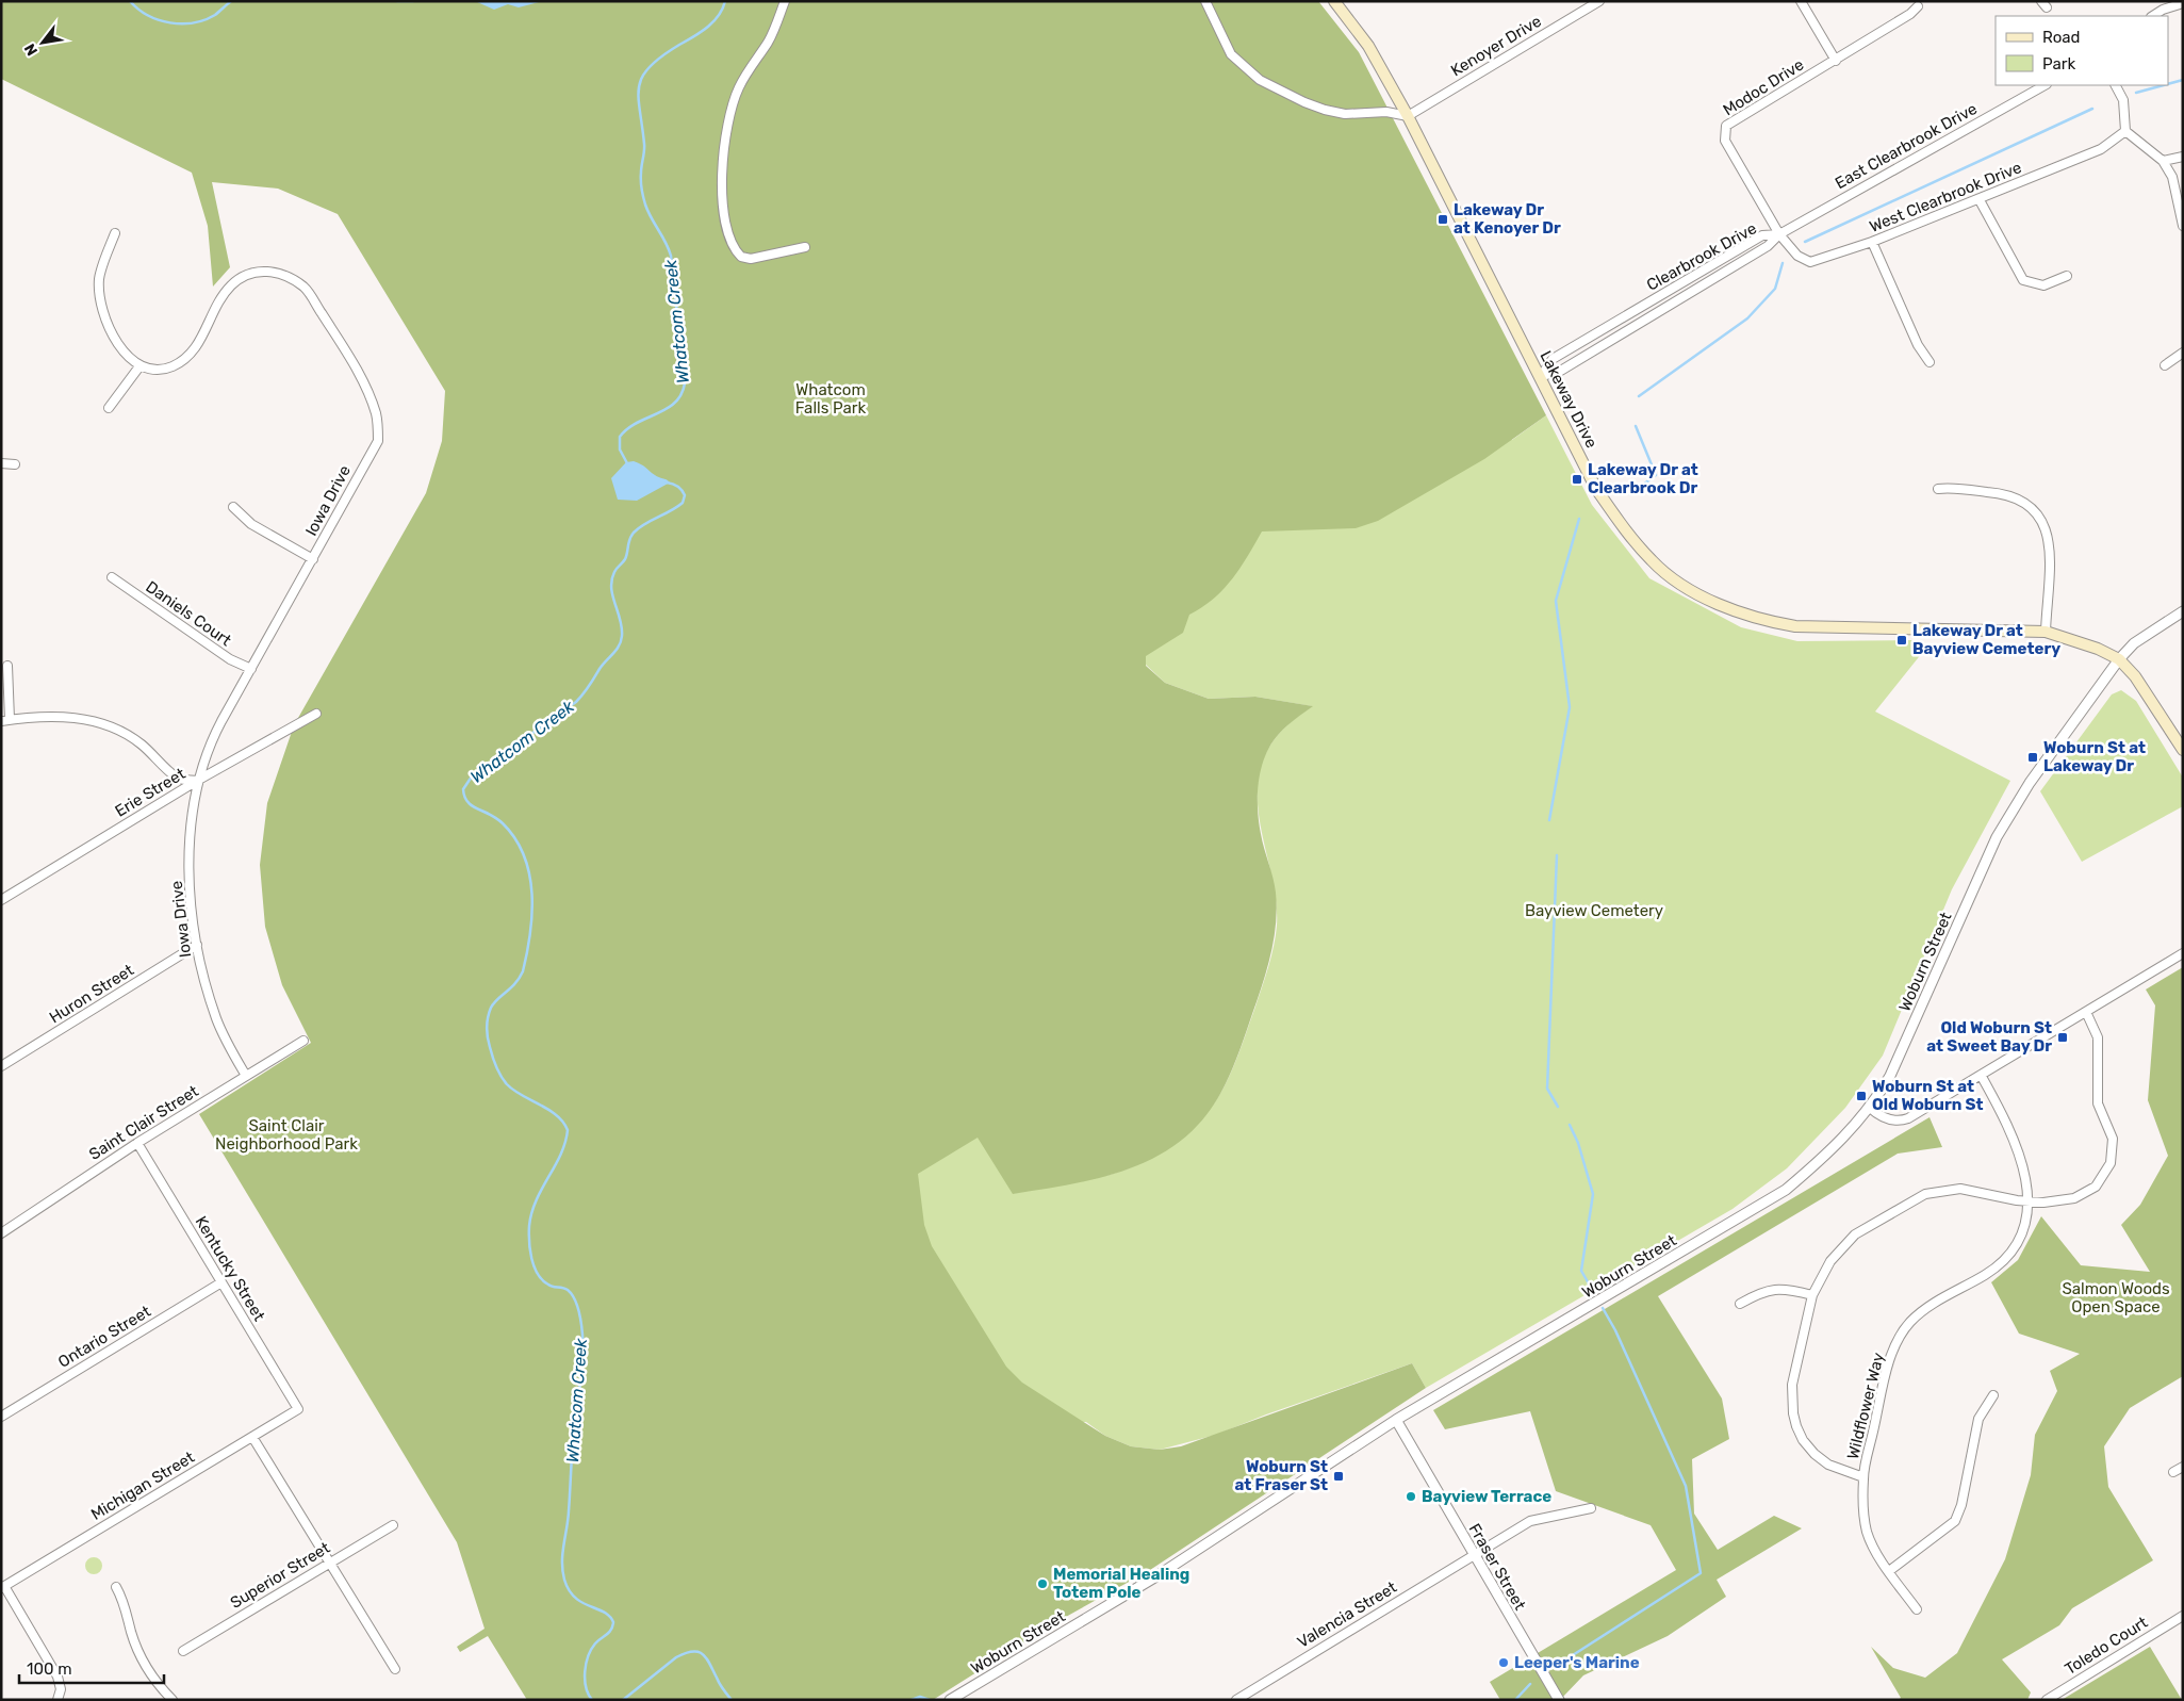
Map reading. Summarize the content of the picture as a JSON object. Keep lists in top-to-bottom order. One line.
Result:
{"streets":{"main road":["Lakeway Drive"],"street":["Kenoyer Drive","Modoc Drive","East Clearbrook Drive","West Clearbrook Drive","Clearbrook Drive","Iowa Drive","Daniels Court","Erie Street","Woburn Street","Huron Street","Saint Clair Street","Kentucky Street","Ontario Street","Wildflower Way","Michigan Street","Fraser Street","Superior Street","Valencia Street","Toledo Court"]},"crossings":[["Kenoyer Drive","Lakeway Drive"],["Modoc Drive","East Clearbrook Drive"],["Modoc Drive","West Clearbrook Drive"],["Modoc Drive","Clearbrook Drive"],["East Clearbrook Drive","West Clearbrook Drive"],["East Clearbrook Drive","Clearbrook Drive"],["West Clearbrook Drive","Clearbrook Drive"],["Clearbrook Drive","Lakeway Drive"],["Lakeway Drive","Woburn Street"],["Iowa Drive","Daniels Court"],["Iowa Drive","Erie Street"],["Iowa Drive","Huron Street"],["Iowa Drive","Saint Clair Street"],["Woburn Street","Fraser Street"],["Saint Clair Street","Kentucky Street"],["Kentucky Street","Ontario Street"],["Kentucky Street","Michigan Street"],["Fraser Street","Valencia Street"]],"water":["Whatcom Creek"],"parks":["Whatcom Falls Park","Bayview Cemetery","Saint Clair Neighborhood Park","Salmon Woods Open Space"],"places":{"transit":["Lakeway Dr at Kenoyer Dr","Lakeway Dr at Clearbrook Dr","Lakeway Dr at Bayview Cemetery","Woburn St at Lakeway Dr","Old Woburn St at Sweet Bay Dr","Woburn St at Old Woburn St","Woburn St at Fraser St"],"other":["Bayview Terrace","Memorial Healing Totem Pole","Leeper's Marine"]},"legend":["Road","Park"],"scale_bar":"100 m","north":"bottom left"}
